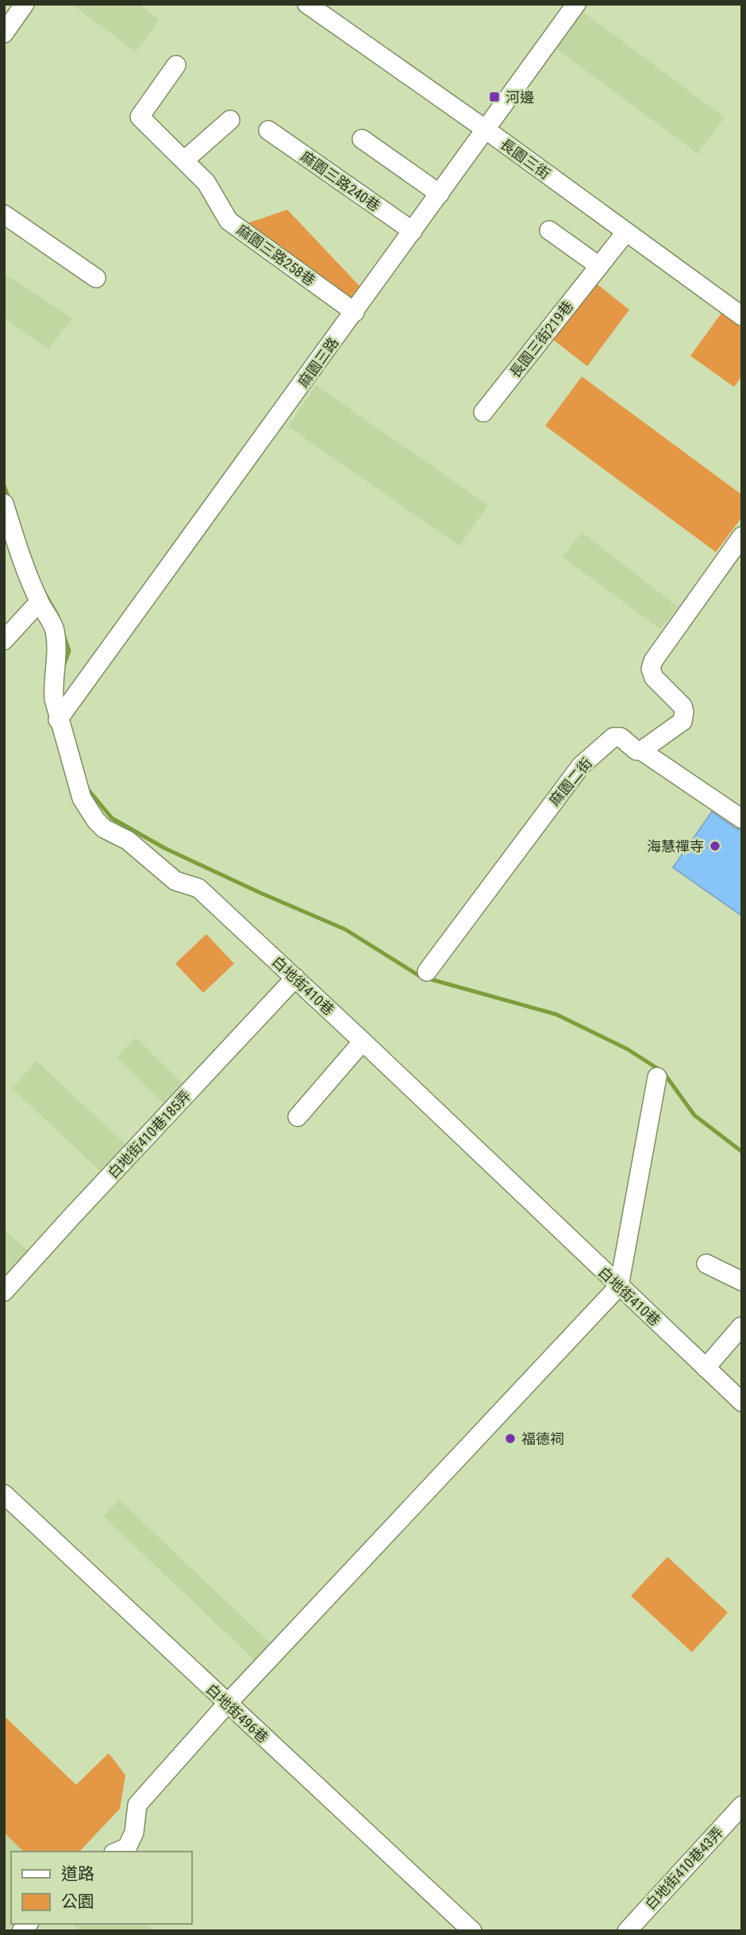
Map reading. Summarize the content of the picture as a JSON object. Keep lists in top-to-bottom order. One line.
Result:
{"streets":{"street":["長園三街","麻園三路240巷","麻園三路258巷","長園三街219巷","麻園三路","麻園二街","白地街410巷","白地街410巷185弄","白地街496巷","白地街410巷43弄"]},"crossings":[["長園三街","長園三街219巷"],["長園三街","麻園三路"],["麻園三路240巷","麻園三路"],["麻園三路258巷","麻園三路"],["麻園三路","白地街410巷"],["白地街410巷","白地街410巷185弄"]],"places":{"transit":["河邊"],"other":["海慧禪寺","福德祠"]},"legend":["道路","公園"]}
